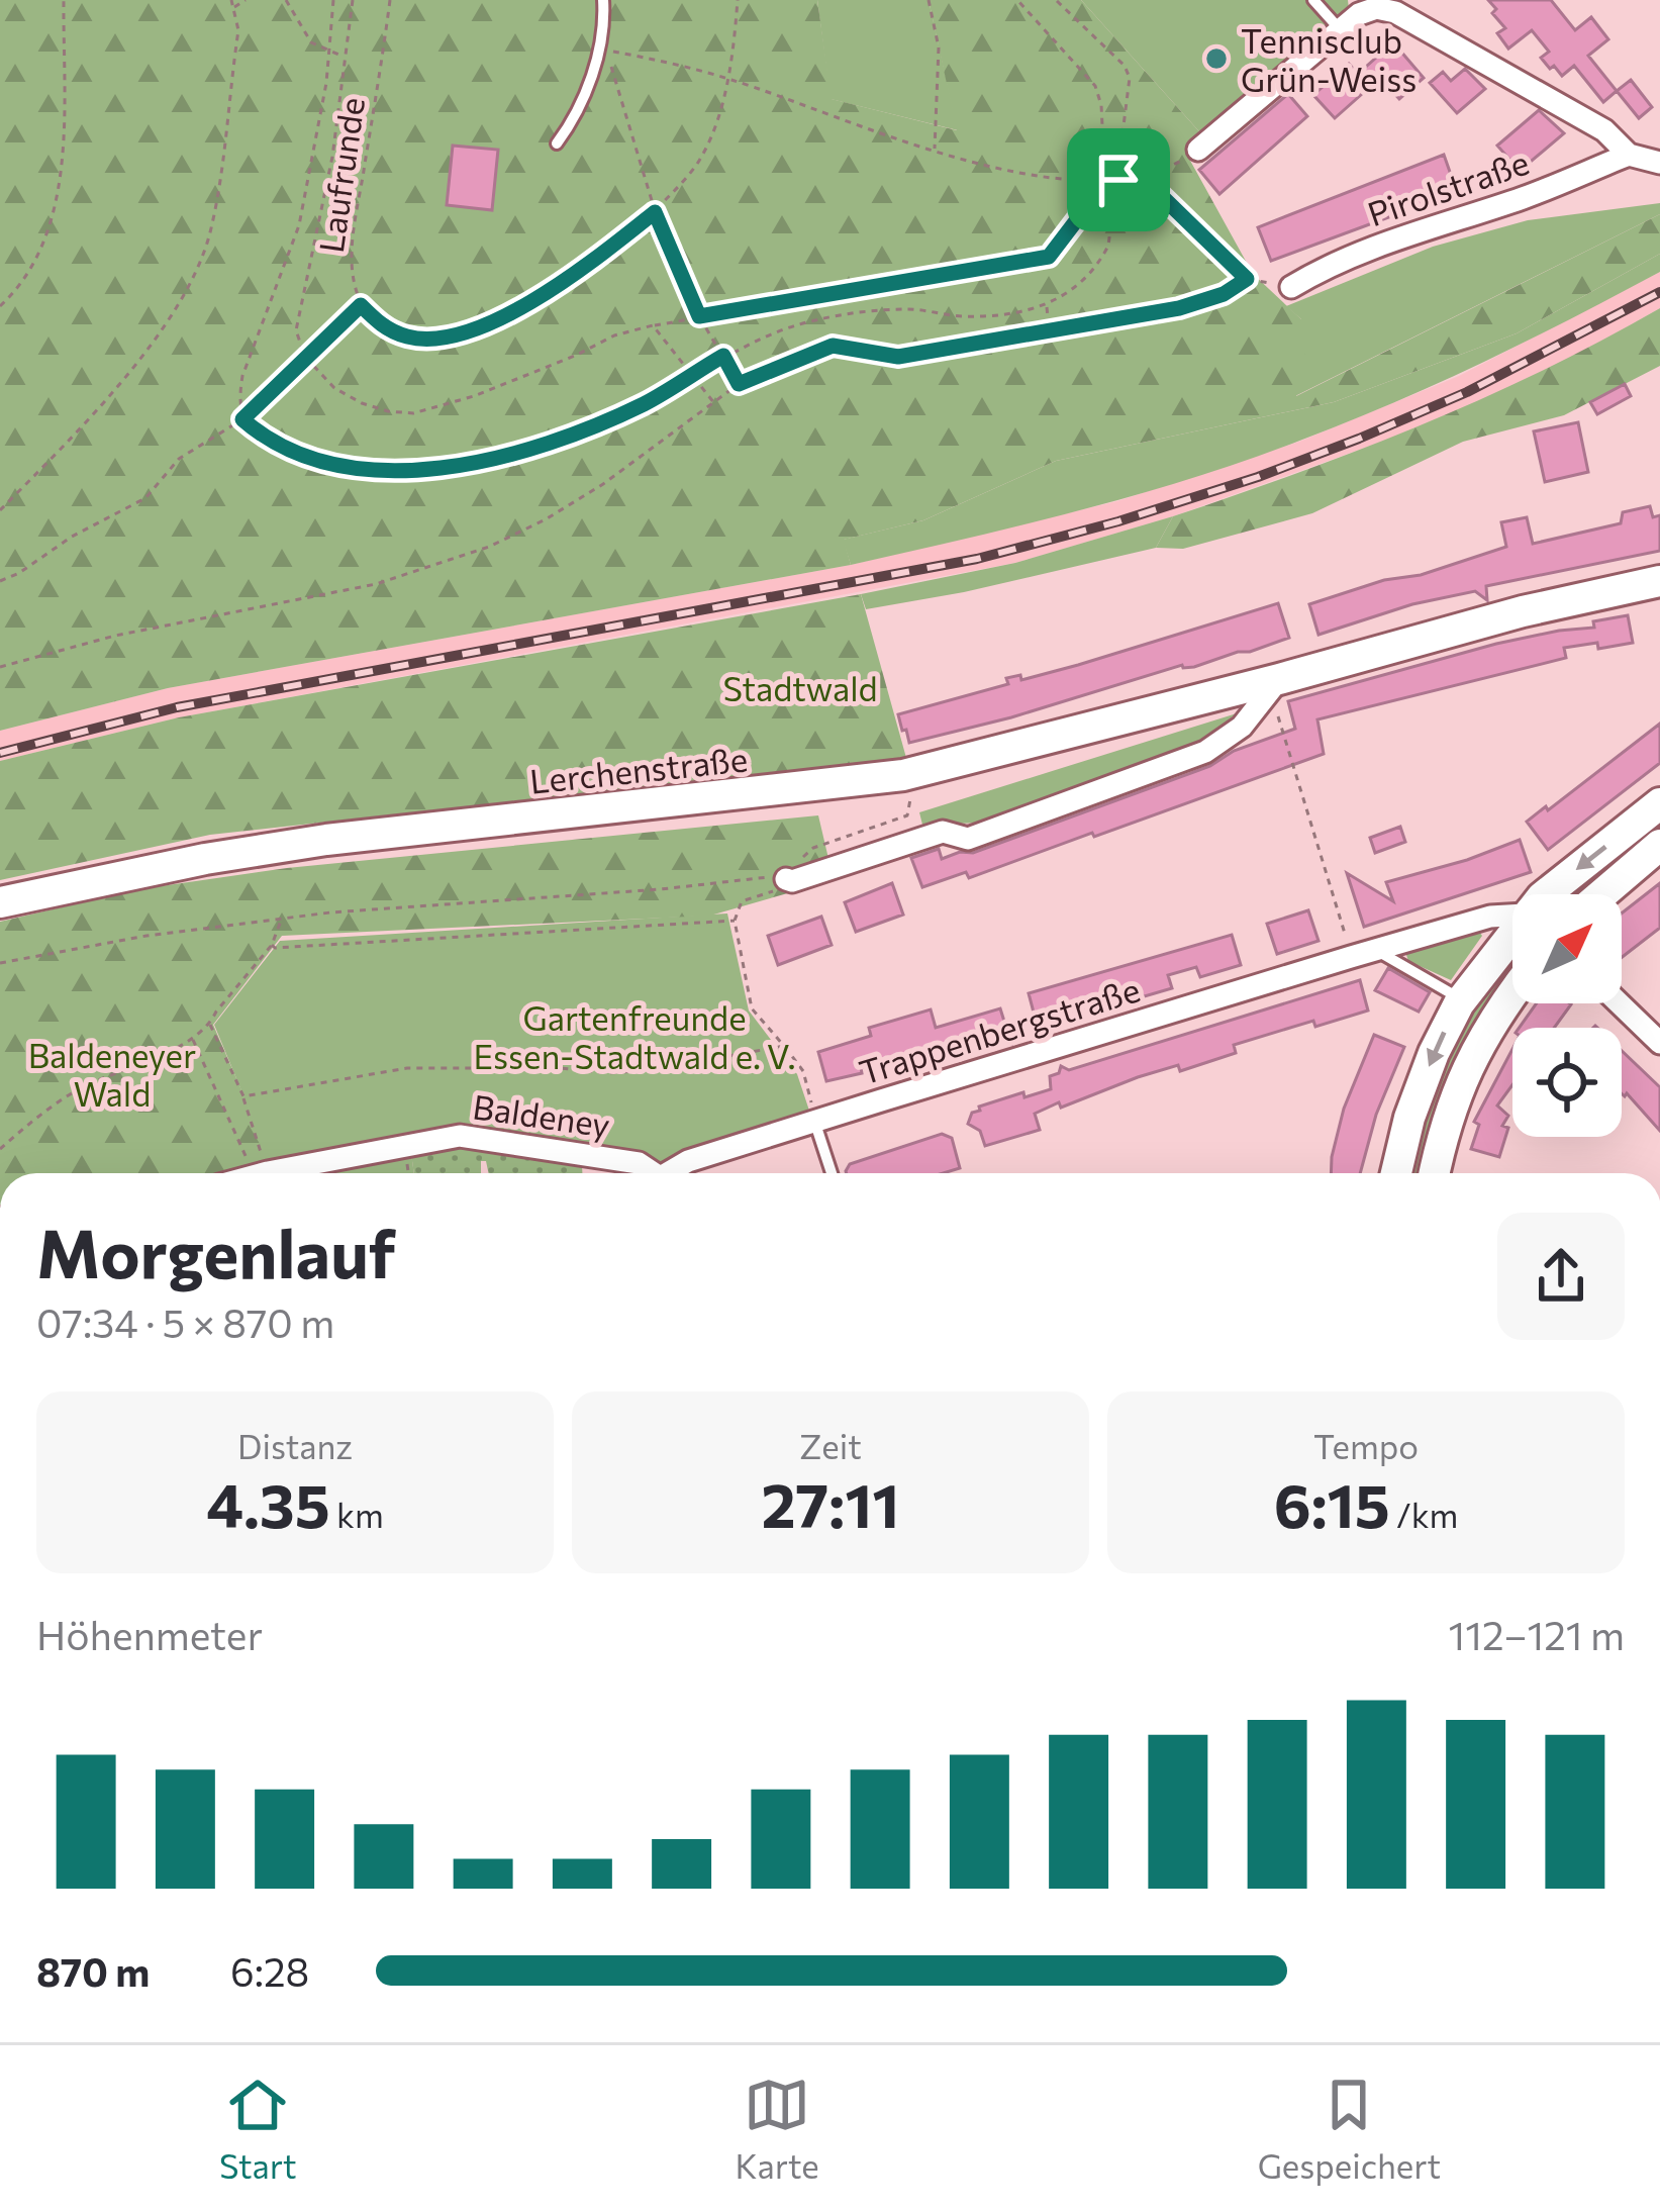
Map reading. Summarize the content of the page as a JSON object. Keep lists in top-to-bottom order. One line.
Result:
{"streets":{"main road":["Lerchenstraße"],"street":["Pirolstraße","Trappenbergstraße","Baldeney"],"path":["Laufrunde"]},"parks":["Stadtwald","Gartenfreunde Essen-Stadtwald e. V.","Baldeneyer Wald"],"places":["Tennisclub Grün-Weiss"],"north":"top right","page":{"heading":["Morgenlauf","07:34 · 5 × 870 m"],"stats":[["Distanz","4.35 km"],["Zeit","27:11"],["Tempo","6:15 /km"]],"chart":["Höhenmeter","112–121 m"],"list":[{"name":"870 m","note":"6:28"}],"tabs":["Start","Karte","Gespeichert"]}}
